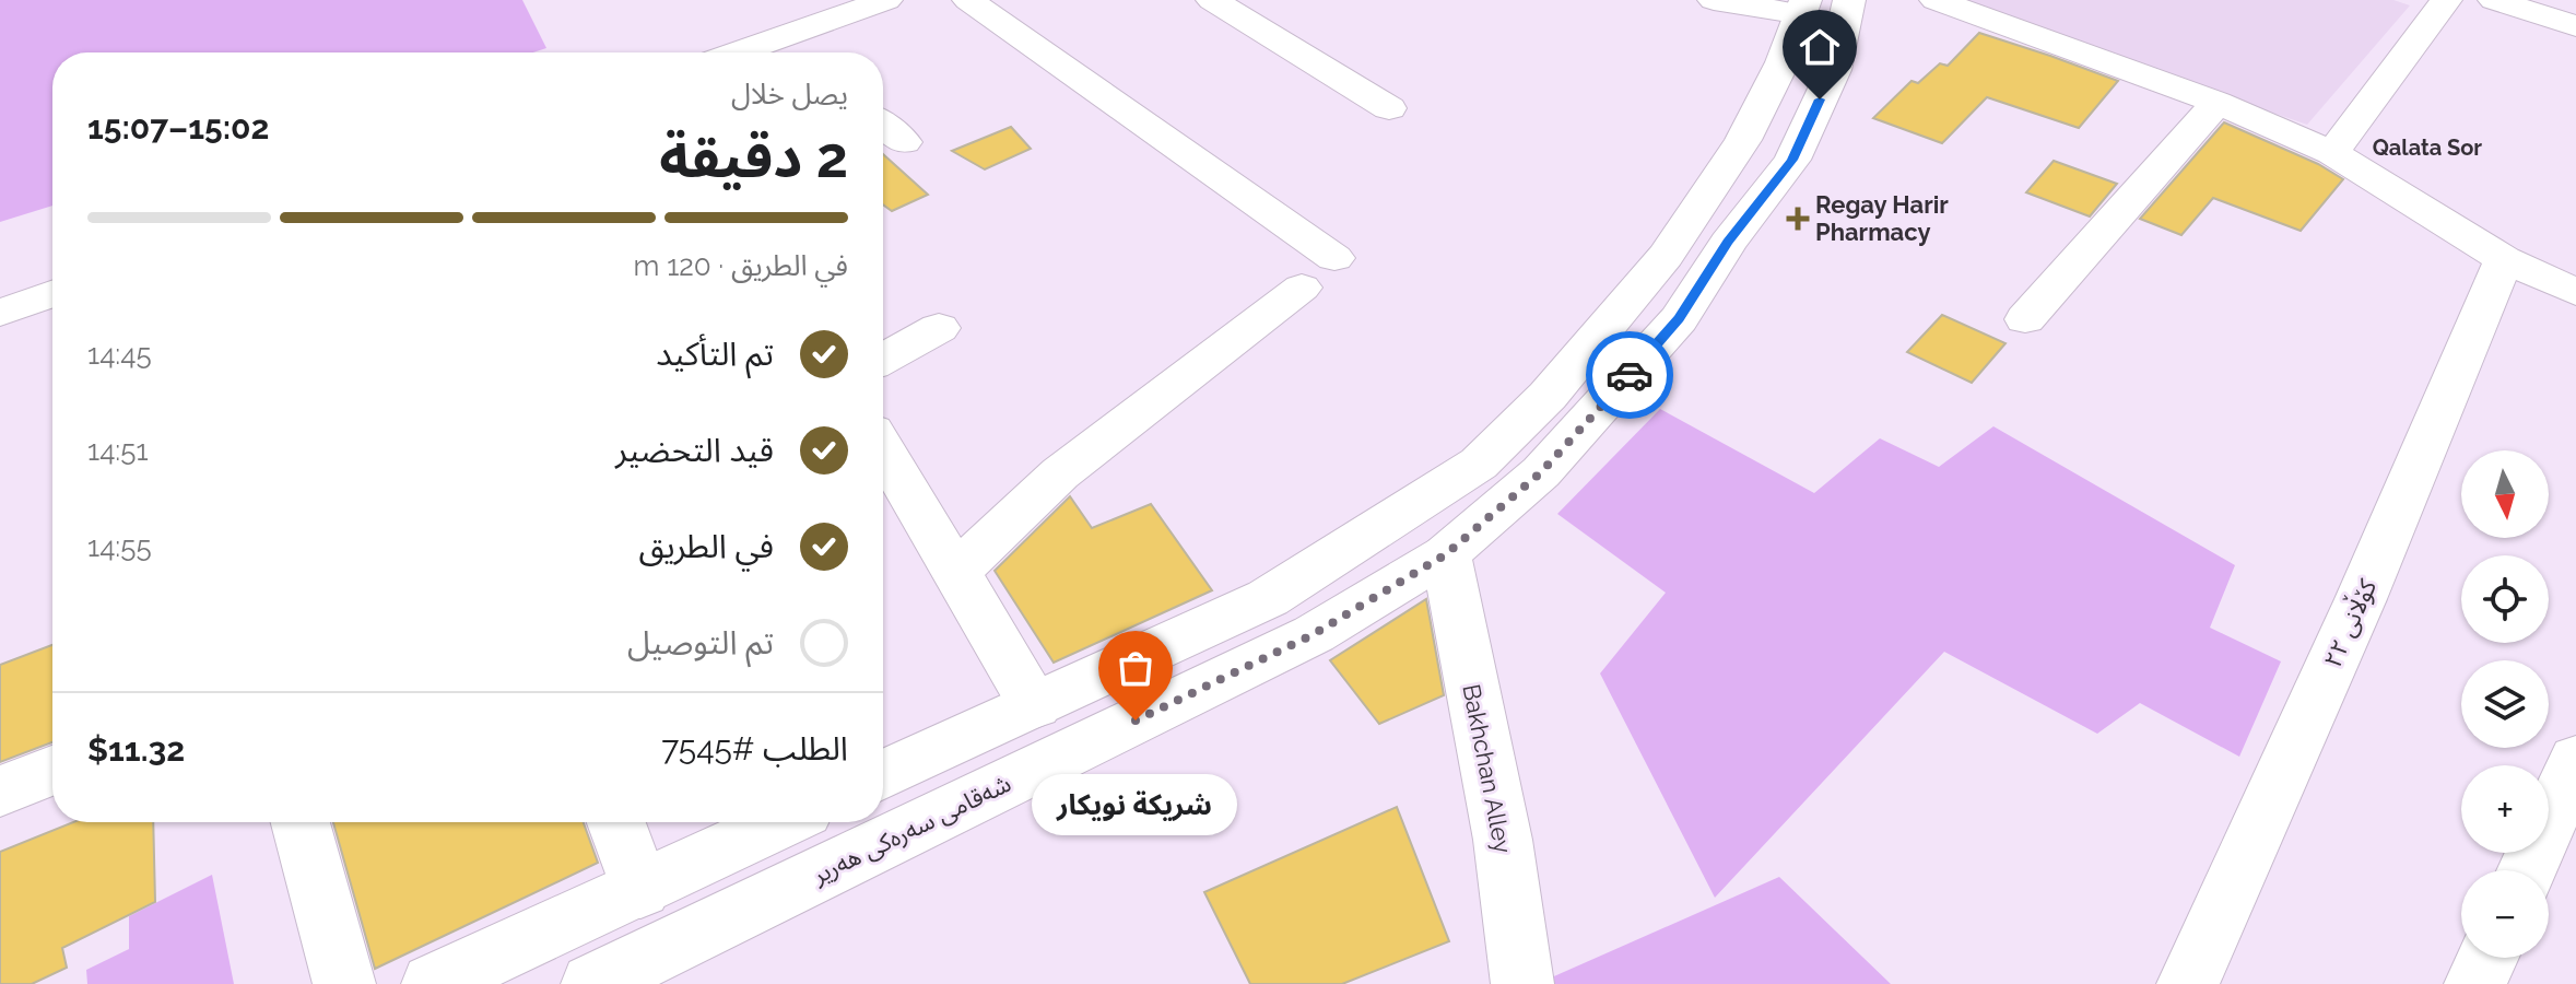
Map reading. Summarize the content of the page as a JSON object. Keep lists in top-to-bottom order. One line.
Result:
{"streets":{"street":["کۆڵانی ٢٢","Bakhchan Alley","شەقامی سەرەکی هەریر"]},"crossings":[["Bakhchan Alley","شەقامی سەرەکی هەریر"]],"districts":["Qalata Sor"],"places":{"health":["Regay Harir Pharmacy"],"other":["شريكة نويكار"]},"north":"bottom","page":{"heading":["2 دقيقة","يصل خلال","15:02–15:07"],"panel":["الطلب #7545","$11.32"],"bar":"في الطريق · 120 m","list":[["تم التأكيد","14:45"],["قيد التحضير","14:51"],["في الطريق","14:55"],"تم التوصيل"],"map_buttons":["+","−"],"bubble":"شريكة نويكار"}}
